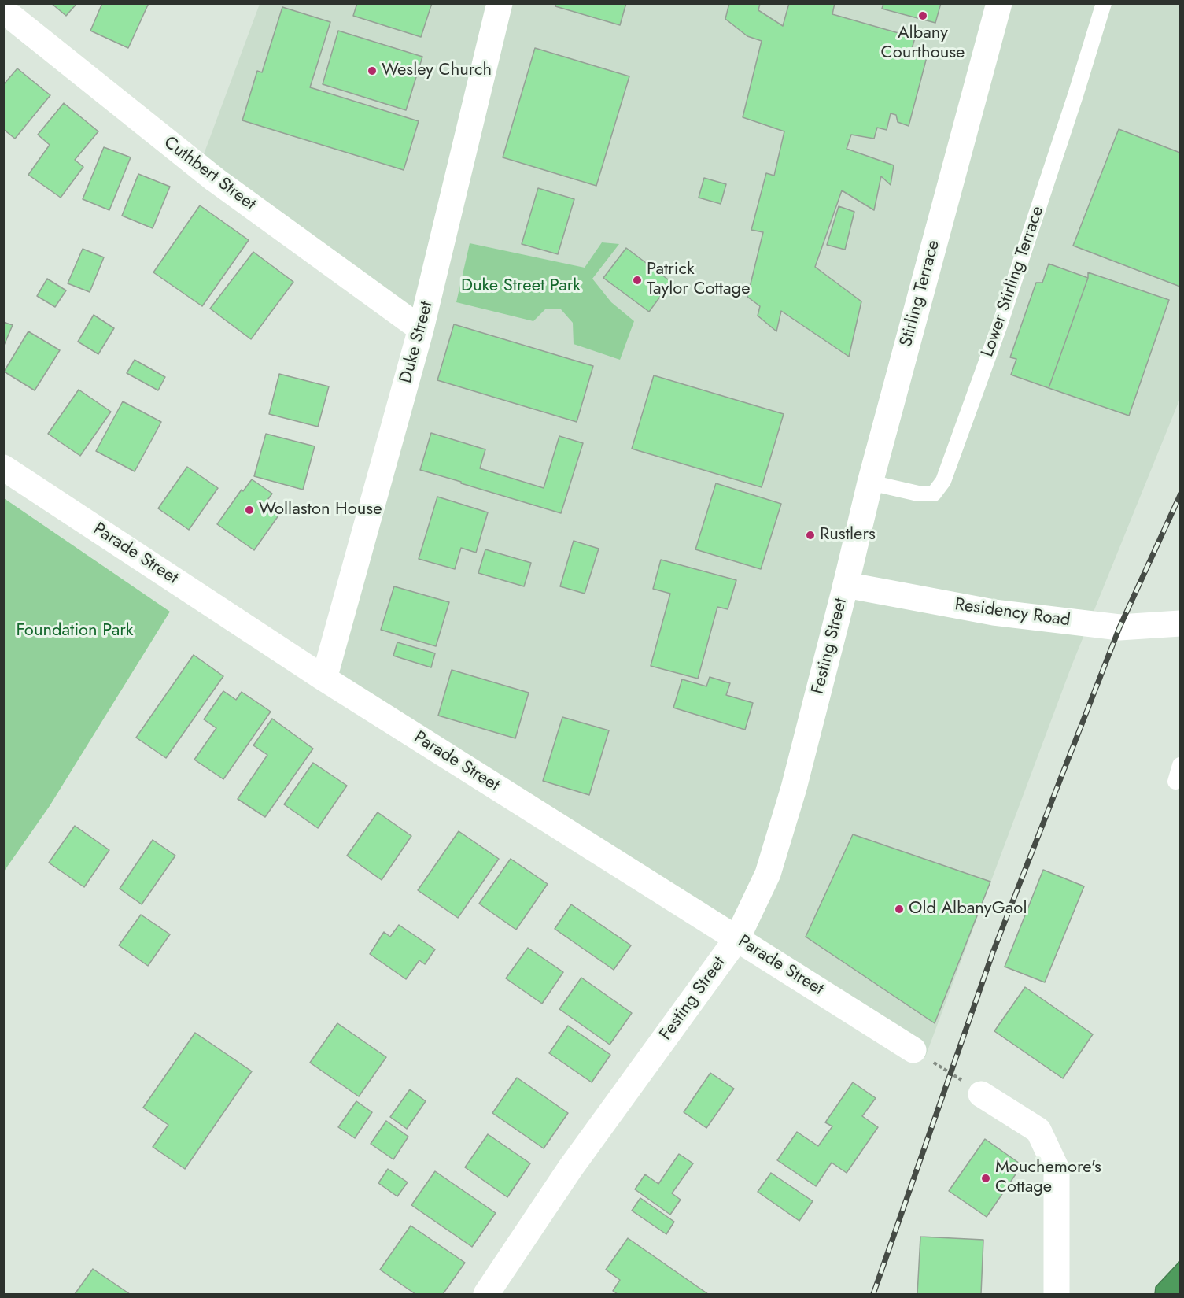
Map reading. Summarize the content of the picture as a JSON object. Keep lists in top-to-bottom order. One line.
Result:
{"streets":{"street":["Cuthbert Street","Stirling Terrace","Duke Street","Parade Street","Residency Road","Festing Street"],"lane":["Lower Stirling Terrace"]},"crossings":[["Cuthbert Street","Duke Street"],["Lower Stirling Terrace","Stirling Terrace"],["Stirling Terrace","Residency Road"],["Stirling Terrace","Festing Street"],["Duke Street","Parade Street"],["Parade Street","Festing Street"],["Residency Road","Festing Street"]],"parks":["Duke Street Park","Foundation Park"],"places":["Albany Courthouse","Wesley Church","Patrick Taylor Cottage","Wollaston House","Rustlers","Old AlbanyGaol","Mouchemore's Cottage"]}
